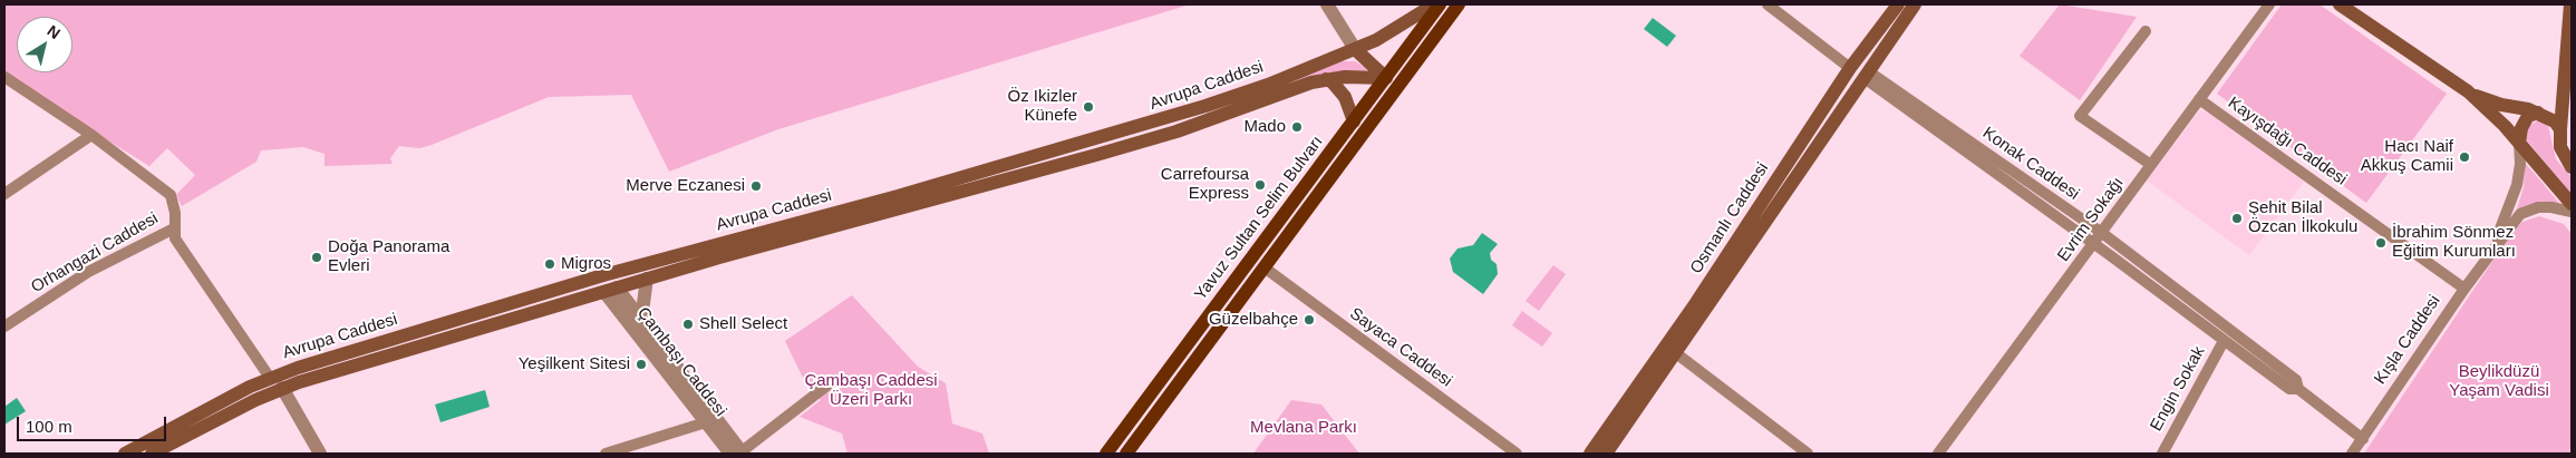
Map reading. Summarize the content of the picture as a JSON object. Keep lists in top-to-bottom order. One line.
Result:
{"streets":{"main road":["Avrupa Caddesi","Yavuz Sultan Selim Bulvarı","Osmanlı Caddesi"],"street":["Kayışdağı Caddesi","Konak Caddesi","Evrim Sokağı","Orhangazi Caddesi","Kışla Caddesi","Sayaca Caddesi","Çambaşı Caddesi","Engin Sokak"]},"crossings":[["Avrupa Caddesi","Yavuz Sultan Selim Bulvarı"],["Avrupa Caddesi","Çambaşı Caddesi"],["Kayışdağı Caddesi","Evrim Sokağı"],["Kayışdağı Caddesi","Kışla Caddesi"],["Konak Caddesi","Osmanlı Caddesi"],["Konak Caddesi","Evrim Sokağı"],["Konak Caddesi","Kışla Caddesi"],["Konak Caddesi","Engin Sokak"],["Yavuz Sultan Selim Bulvarı","Sayaca Caddesi"]],"parks":["Beylikdüzü Yaşam Vadisi","Çambaşı Caddesi Üzeri Parkı","Mevlana Parkı"],"places":["Öz Ikizler Künefe","Mado","Hacı Naif Akkuş Camii","Carrefoursa Express","Merve Eczanesi","Şehit Bilal Özcan İlkokulu","İbrahim Sönmez Eğitim Kurumları","Doğa Panorama Evleri","Migros","Güzelbahçe","Shell Select","Yeşilkent Sitesi"],"scale_bar":"100 m","north":"top right"}
